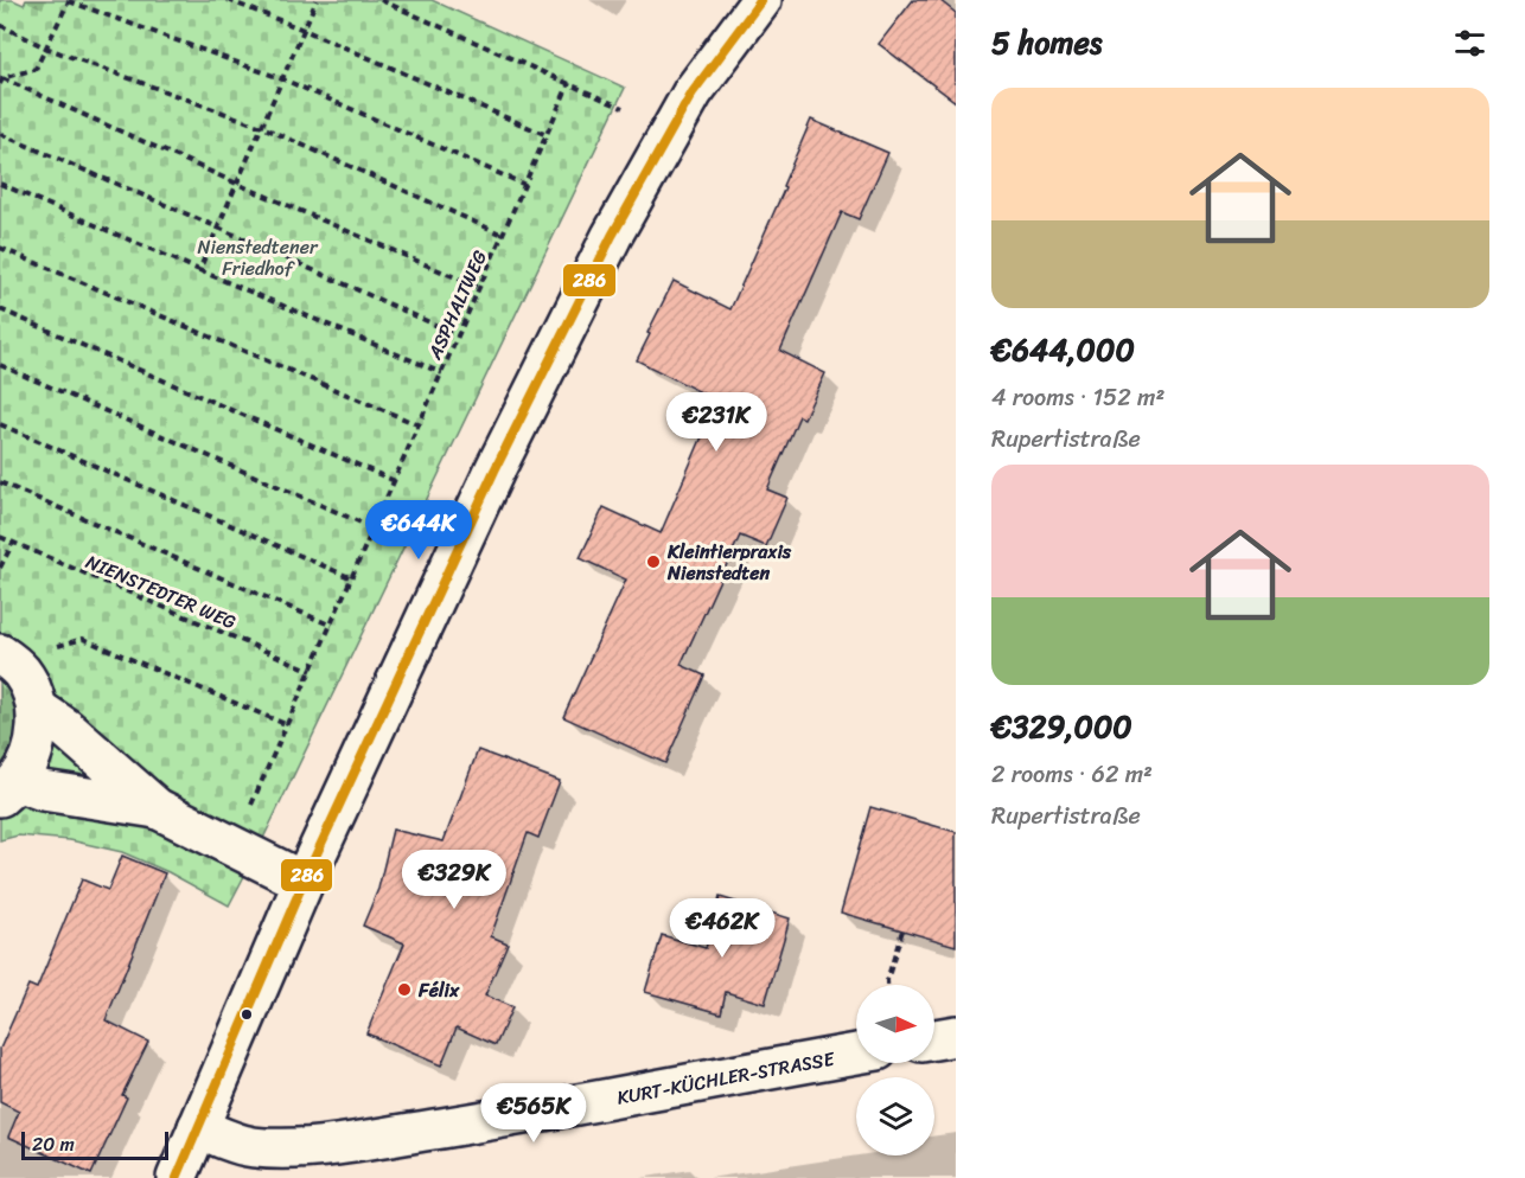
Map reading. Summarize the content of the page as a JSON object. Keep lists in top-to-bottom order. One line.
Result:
{"streets":{"street":["KURT-KÜCHLER-STRASSE"],"path":["ASPHALTWEG","NIENSTEDTER WEG"]},"crossings":[["ASPHALTWEG","NIENSTEDTER WEG"]],"parks":["Nienstedtener Friedhof"],"places":["Kleintierpraxis Nienstedten","Félix"],"lines":["transit line 286"],"scale_bar":"20 m","north":"right","page":{"heading":"5 homes","list":[{"name":"€644,000","note":"4 rooms · 152 m² · Rupertistraße"},{"name":"€329,000","note":"2 rooms · 62 m² · Rupertistraße"}],"price":["€231K","€644K","€329K","€462K","€565K"],"scale":"20 m"}}
